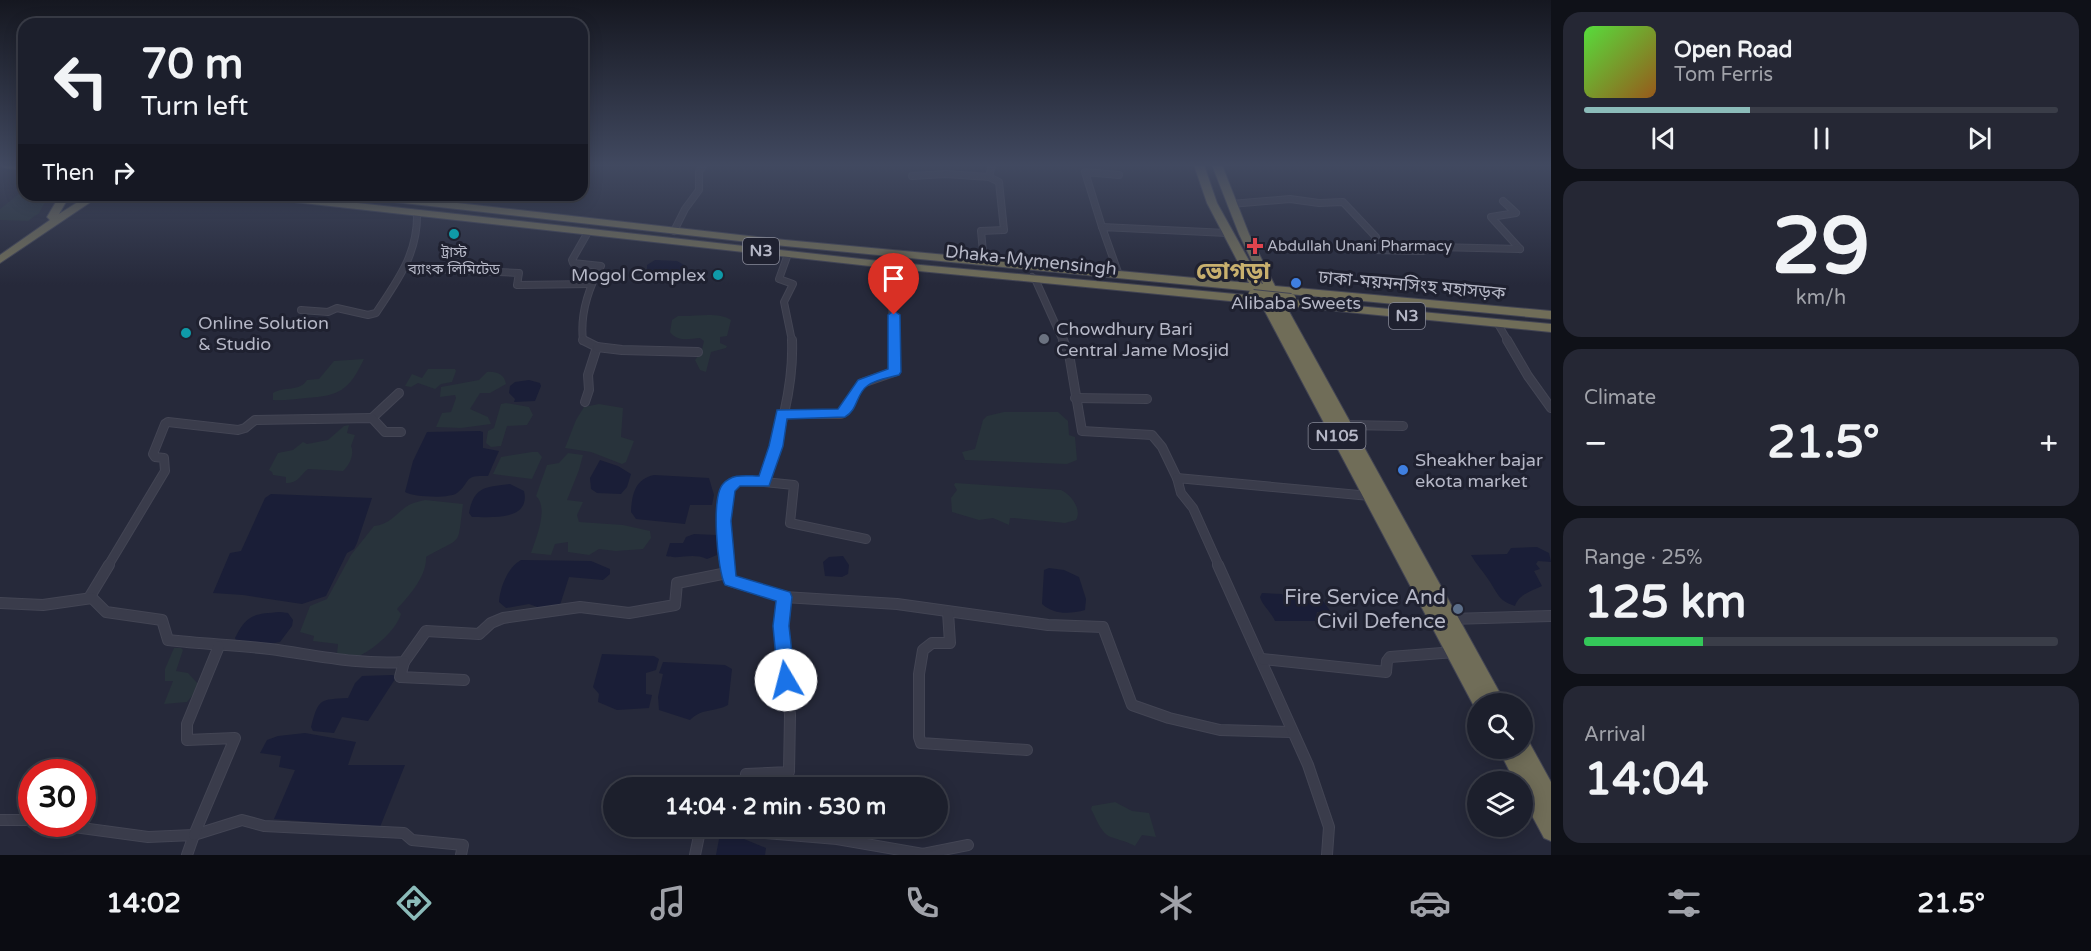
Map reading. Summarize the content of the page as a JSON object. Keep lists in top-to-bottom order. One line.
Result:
{"streets":{"highway":["N3","Dhaka-Mymensingh","ঢাকা-ময়মনসিংহ মহাসড়ক","N105"]},"crossings":[["Dhaka-Mymensingh","ঢাকা-ময়মনসিংহ মহাসড়ক"],["Dhaka-Mymensingh","N105"],["ঢাকা-ময়মনসিংহ মহাসড়ক","N105"]],"districts":["ভোগড়া"],"places":{"other":["ট্রাস্ট ব্যাংক লিমিটেড","Mogol Complex","Alibaba Sweets","Online Solution & Studio","Chowdhury Bari Central Jame Mosjid","Sheakher bajar ekota market","Fire Service And Civil Defence"],"health":["Abdullah Unani Pharmacy"]},"page":{"turn":["70 m","Turn left"],"song":["Open Road","Tom Ferris"],"then":"Then","tile":[["29","km/h"],"Climate",["Range · 25%","125 km"],["Arrival","14:04"]],"heat":["−","21.5°","+"],"limit":"30","trip":"14:04 · 2 min · 530 m","tabs":["14:02","21.5°"]}}
